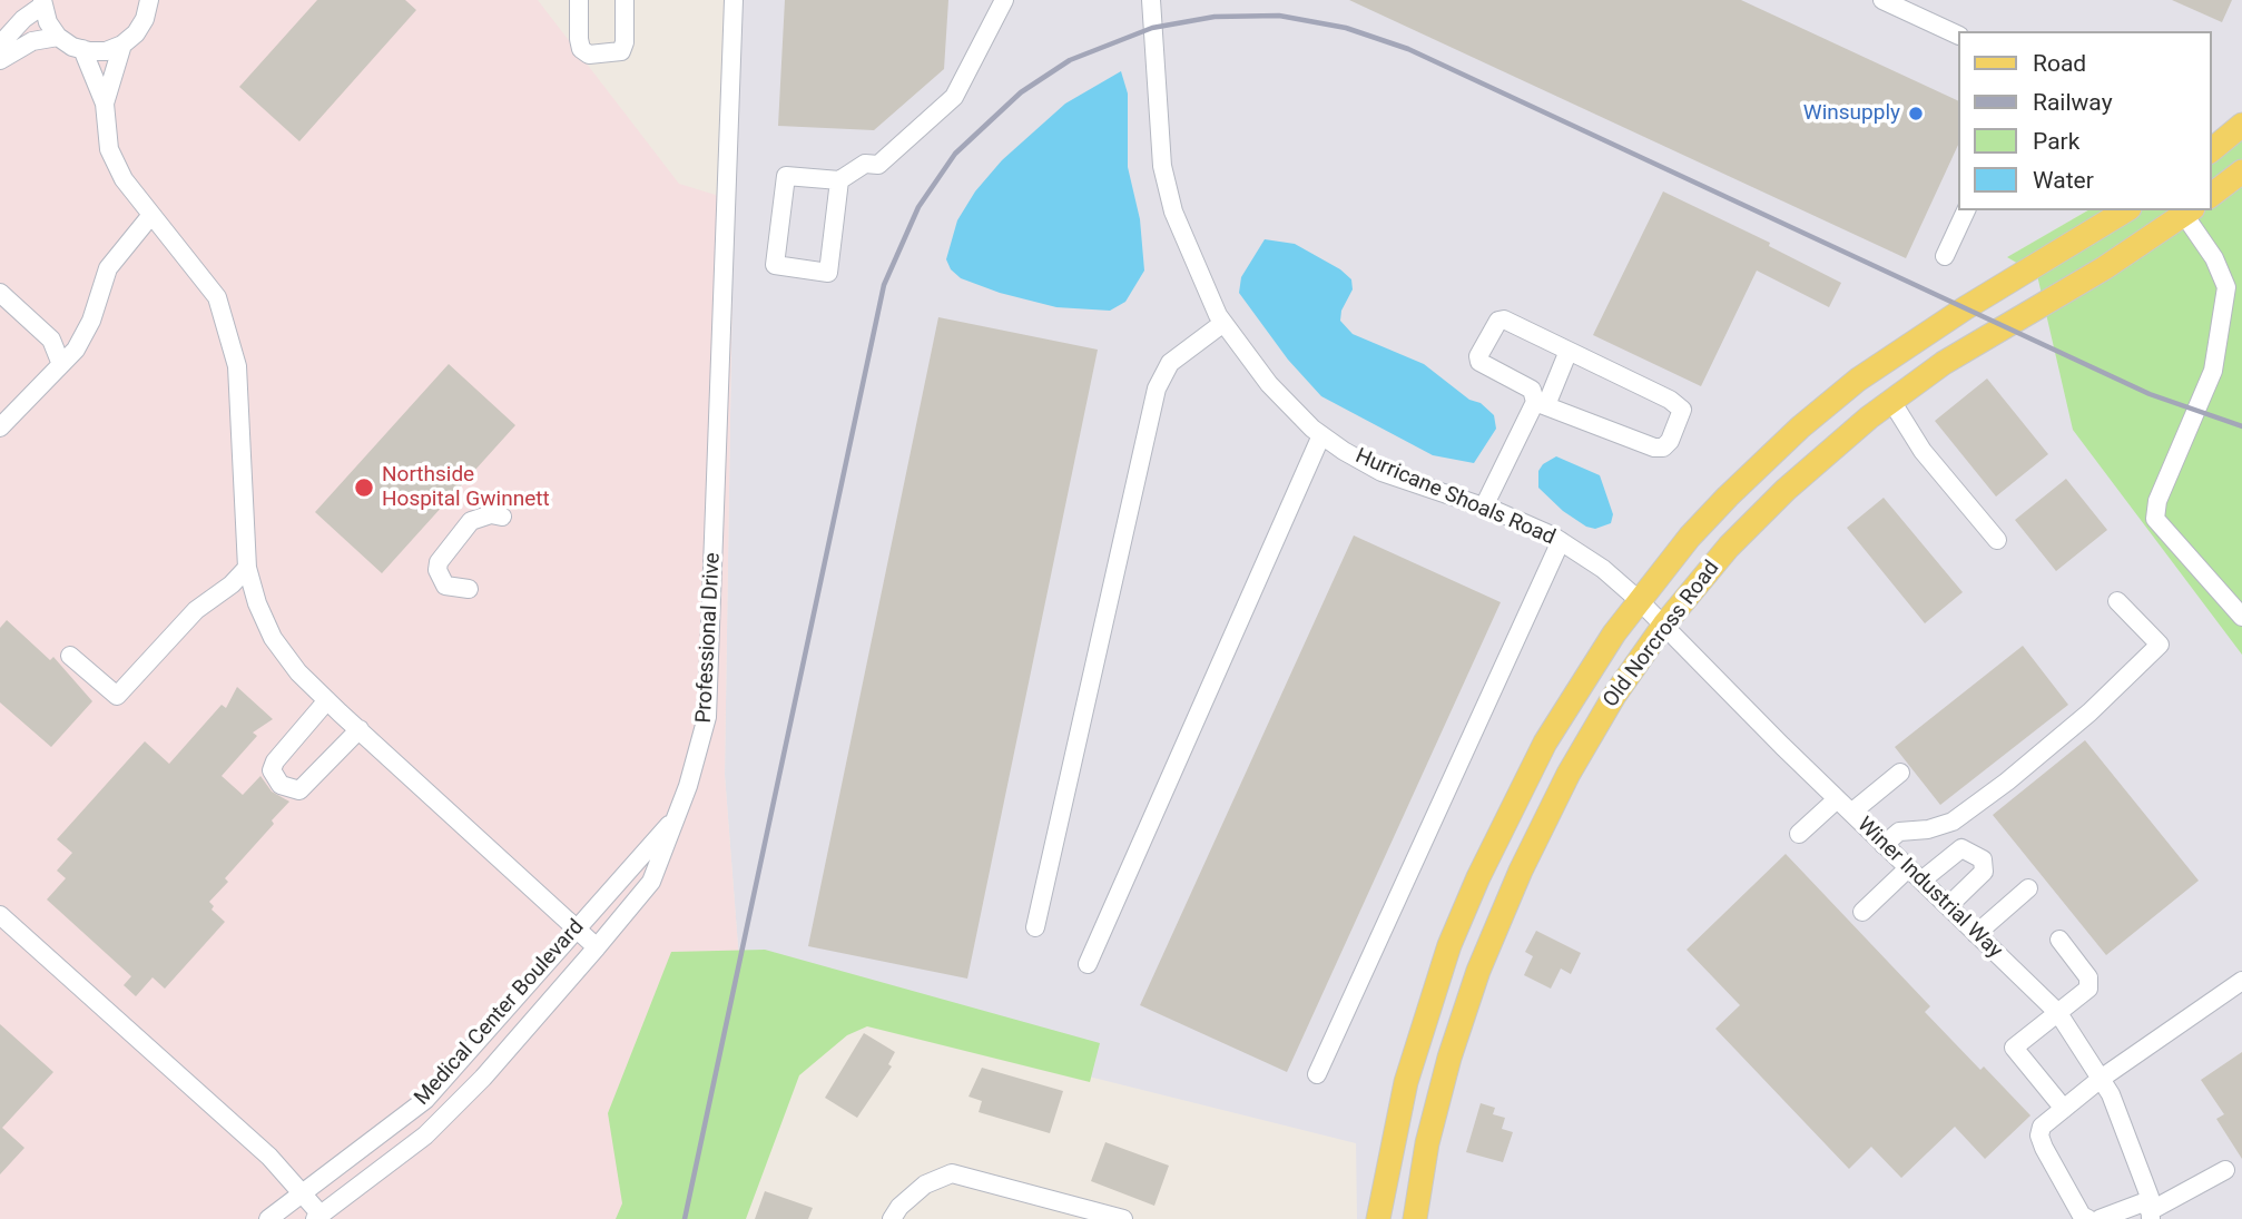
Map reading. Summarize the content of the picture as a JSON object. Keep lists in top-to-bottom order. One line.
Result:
{"streets":{"main road":["Old Norcross Road"],"street":["Hurricane Shoals Road","Professional Drive","Winer Industrial Way","Medical Center Boulevard"]},"crossings":[["Hurricane Shoals Road","Old Norcross Road"],["Hurricane Shoals Road","Winer Industrial Way"],["Old Norcross Road","Winer Industrial Way"],["Professional Drive","Medical Center Boulevard"]],"places":["Winsupply","Northside Hospital Gwinnett"],"legend":["Road","Railway","Park","Water"]}
